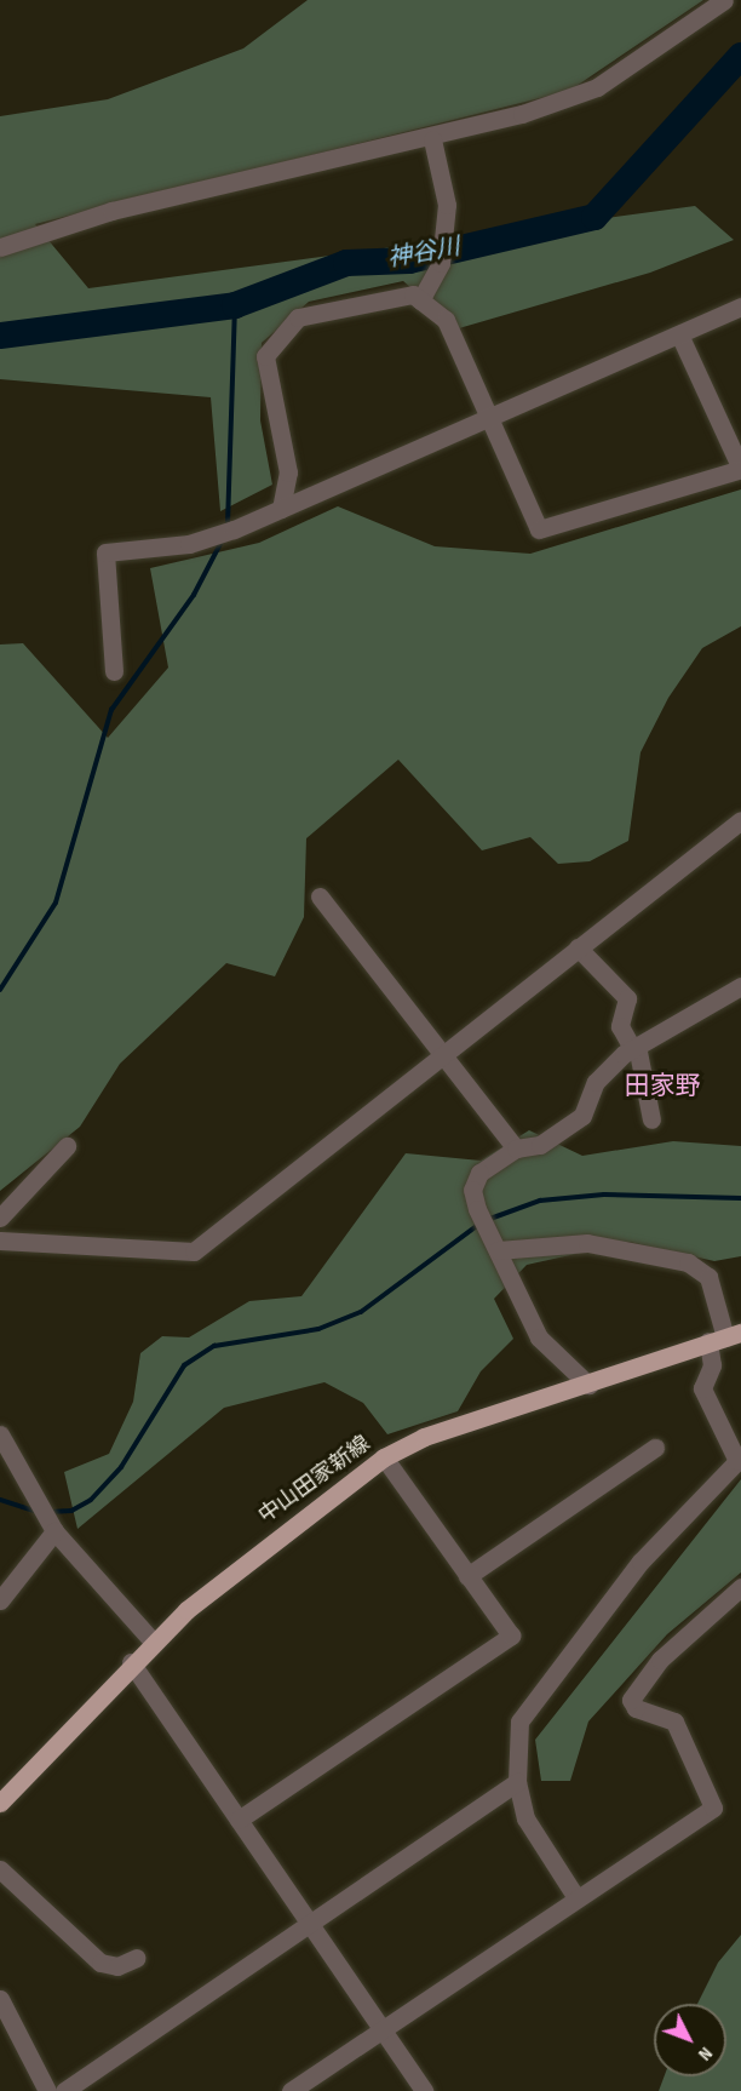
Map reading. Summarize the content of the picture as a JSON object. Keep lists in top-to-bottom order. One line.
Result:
{"streets":{"main road":["中山田家新線"]},"districts":["田家野"],"water":["神谷川"],"north":"bottom right"}
